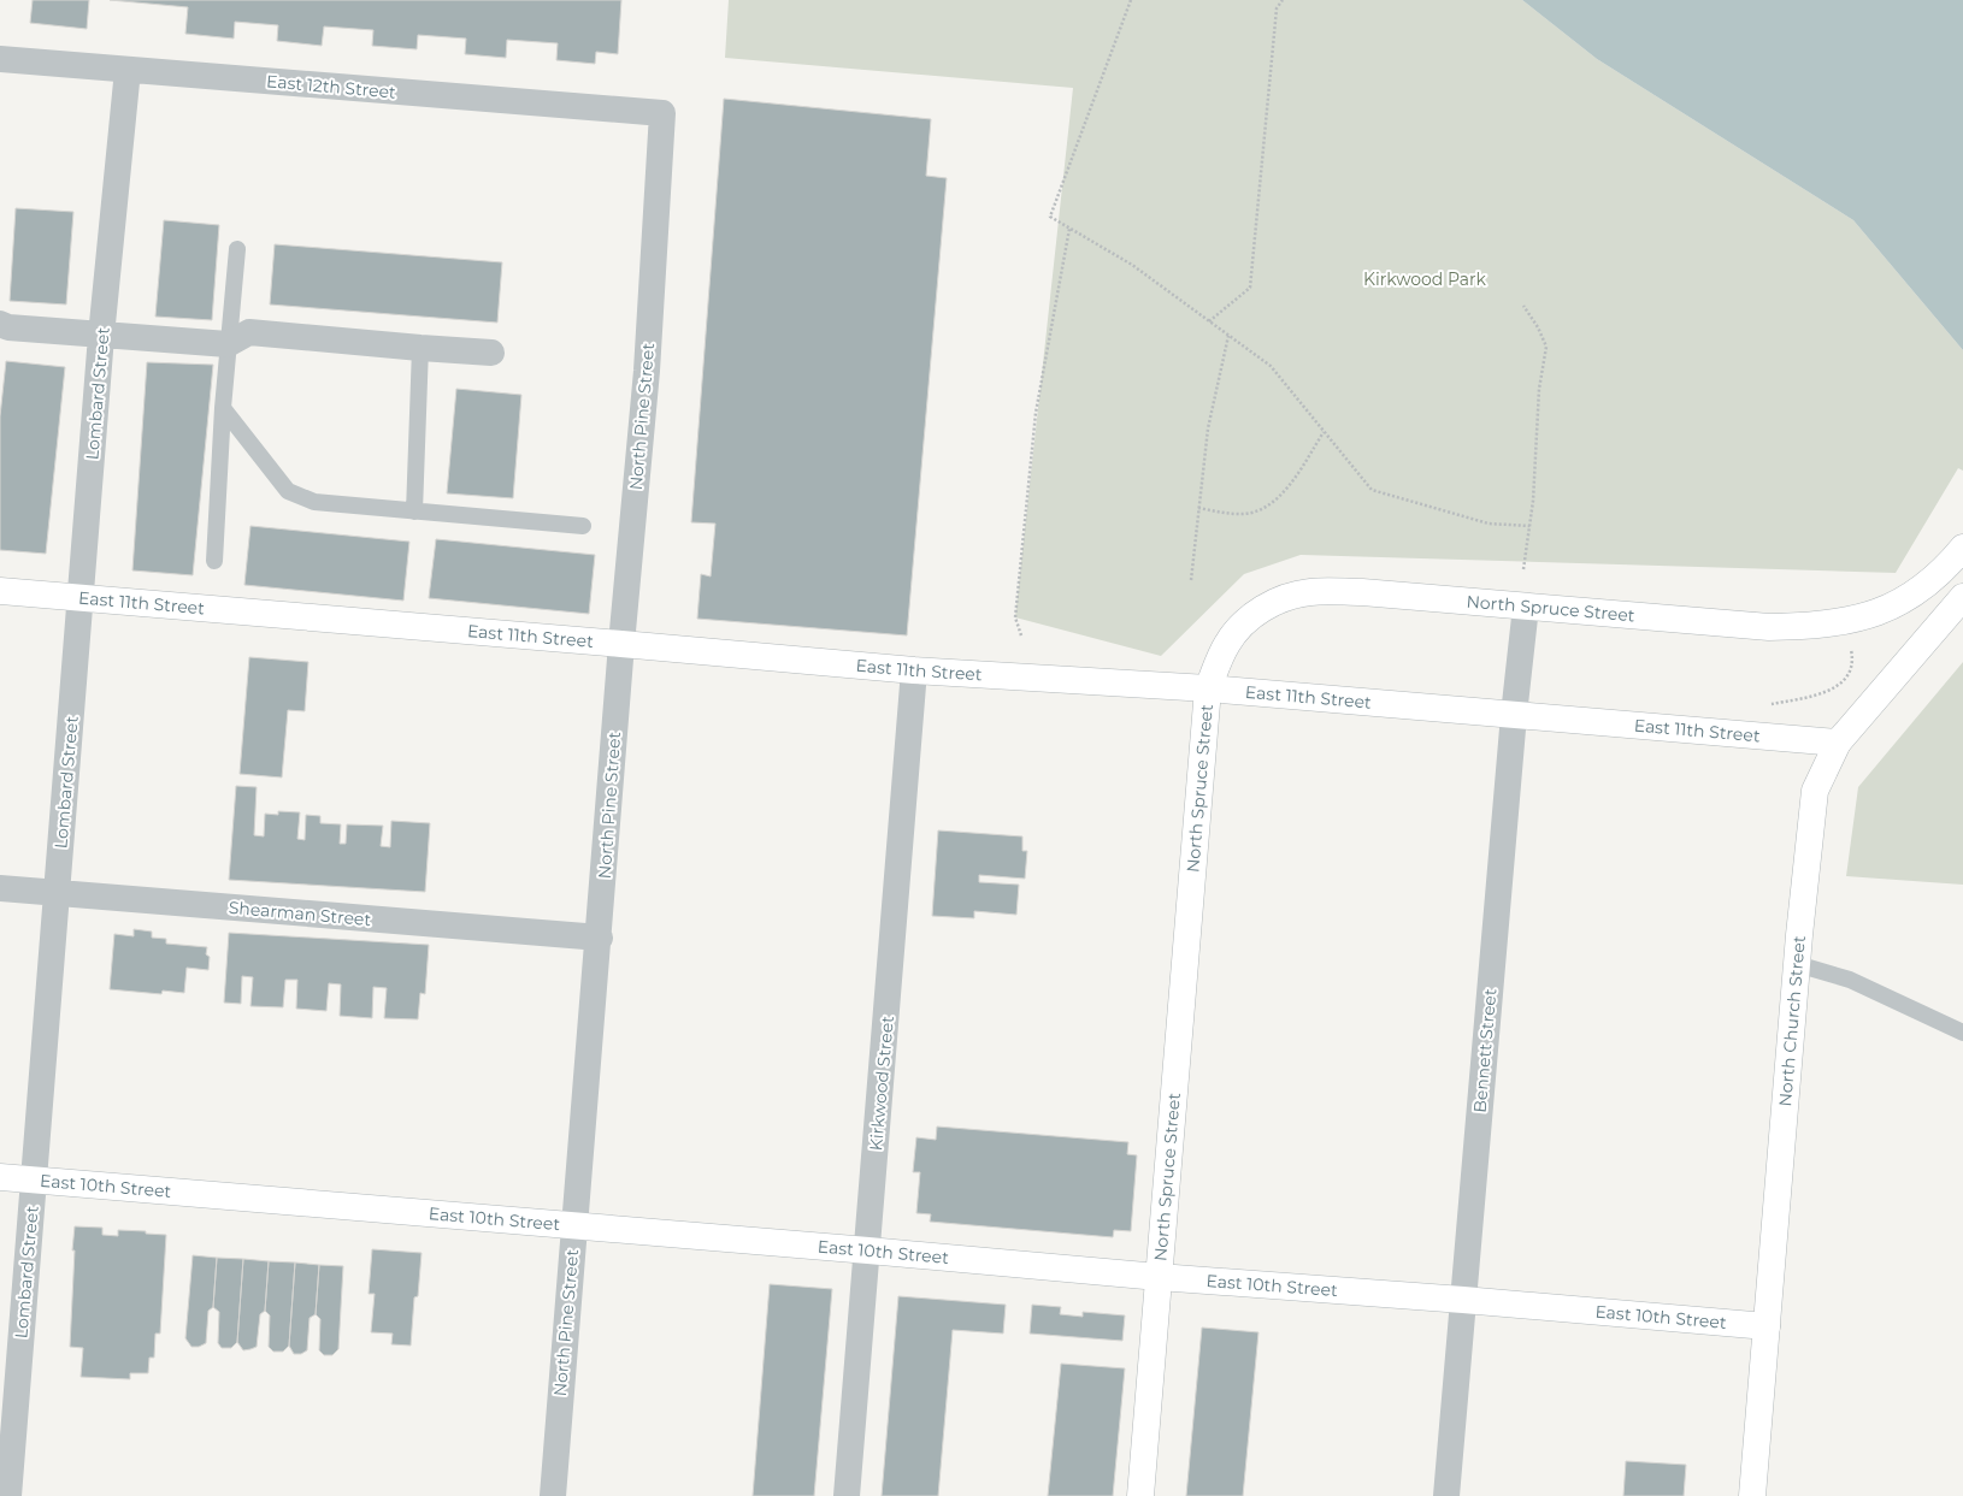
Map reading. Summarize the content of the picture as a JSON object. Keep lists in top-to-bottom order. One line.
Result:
{"streets":{"main road":["East 11th Street","North Spruce Street","North Church Street","East 10th Street"],"street":["East 12th Street","Lombard Street","North Pine Street","Shearman Street","Bennett Street","Kirkwood Street"]},"crossings":[["East 12th Street","Lombard Street"],["East 12th Street","North Pine Street"],["Lombard Street","East 11th Street"],["Lombard Street","Shearman Street"],["Lombard Street","East 10th Street"],["North Pine Street","East 11th Street"],["North Pine Street","Shearman Street"],["North Pine Street","East 10th Street"],["East 11th Street","North Spruce Street"],["East 11th Street","North Church Street"],["East 11th Street","Bennett Street"],["East 11th Street","Kirkwood Street"],["North Spruce Street","Bennett Street"],["North Spruce Street","East 10th Street"],["North Church Street","East 10th Street"],["Bennett Street","East 10th Street"],["Kirkwood Street","East 10th Street"]],"parks":["Kirkwood Park"]}
